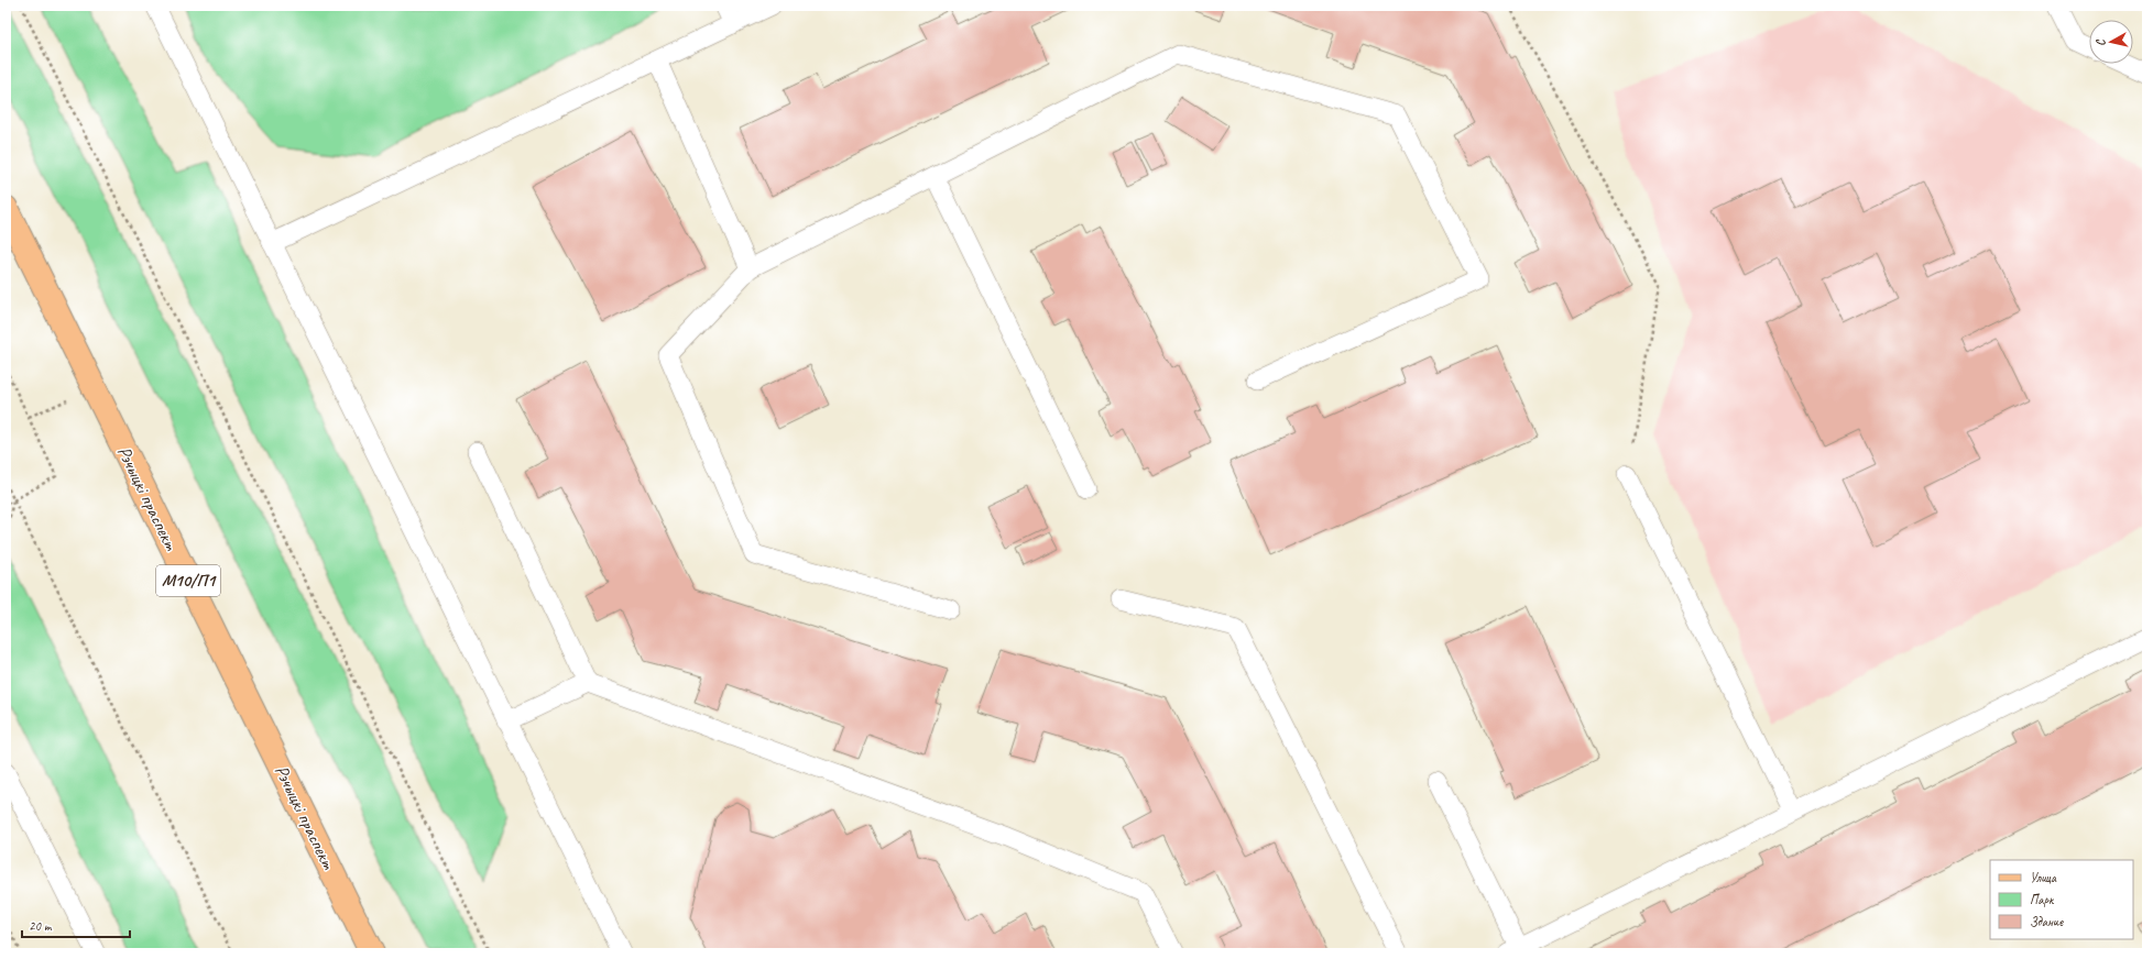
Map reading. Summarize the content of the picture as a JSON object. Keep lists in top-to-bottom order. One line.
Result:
{"streets":{"main road":["Рэчыцкі праспект","М10/П1"]},"legend":["Улица","Парк","Здание"],"scale_bar":"20 m","north":"left"}
